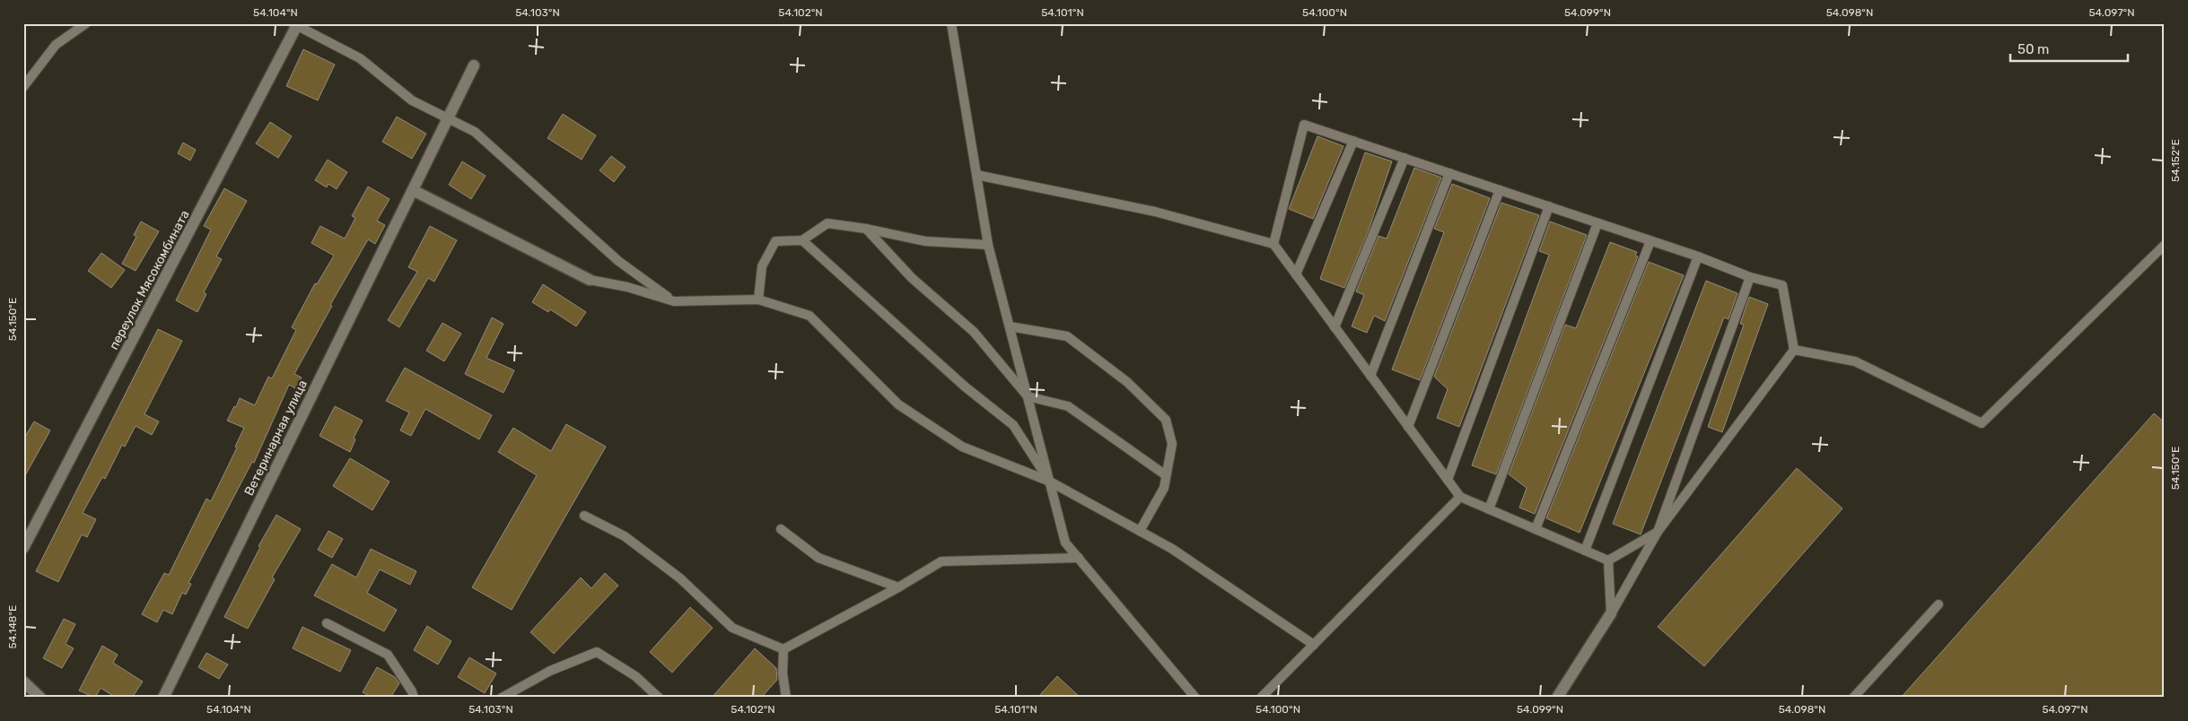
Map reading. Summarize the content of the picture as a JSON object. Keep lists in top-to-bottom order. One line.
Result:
{"streets":{"street":["переулок Мясокомбината","Ветеринарная улица"]},"scale_bar":"50 m","coordinates":["54.104°N","54.103°N","54.102°N","54.101°N","54.100°N","54.099°N","54.098°N","54.097°N","54.152°E","54.150°E","54.148°E"]}
